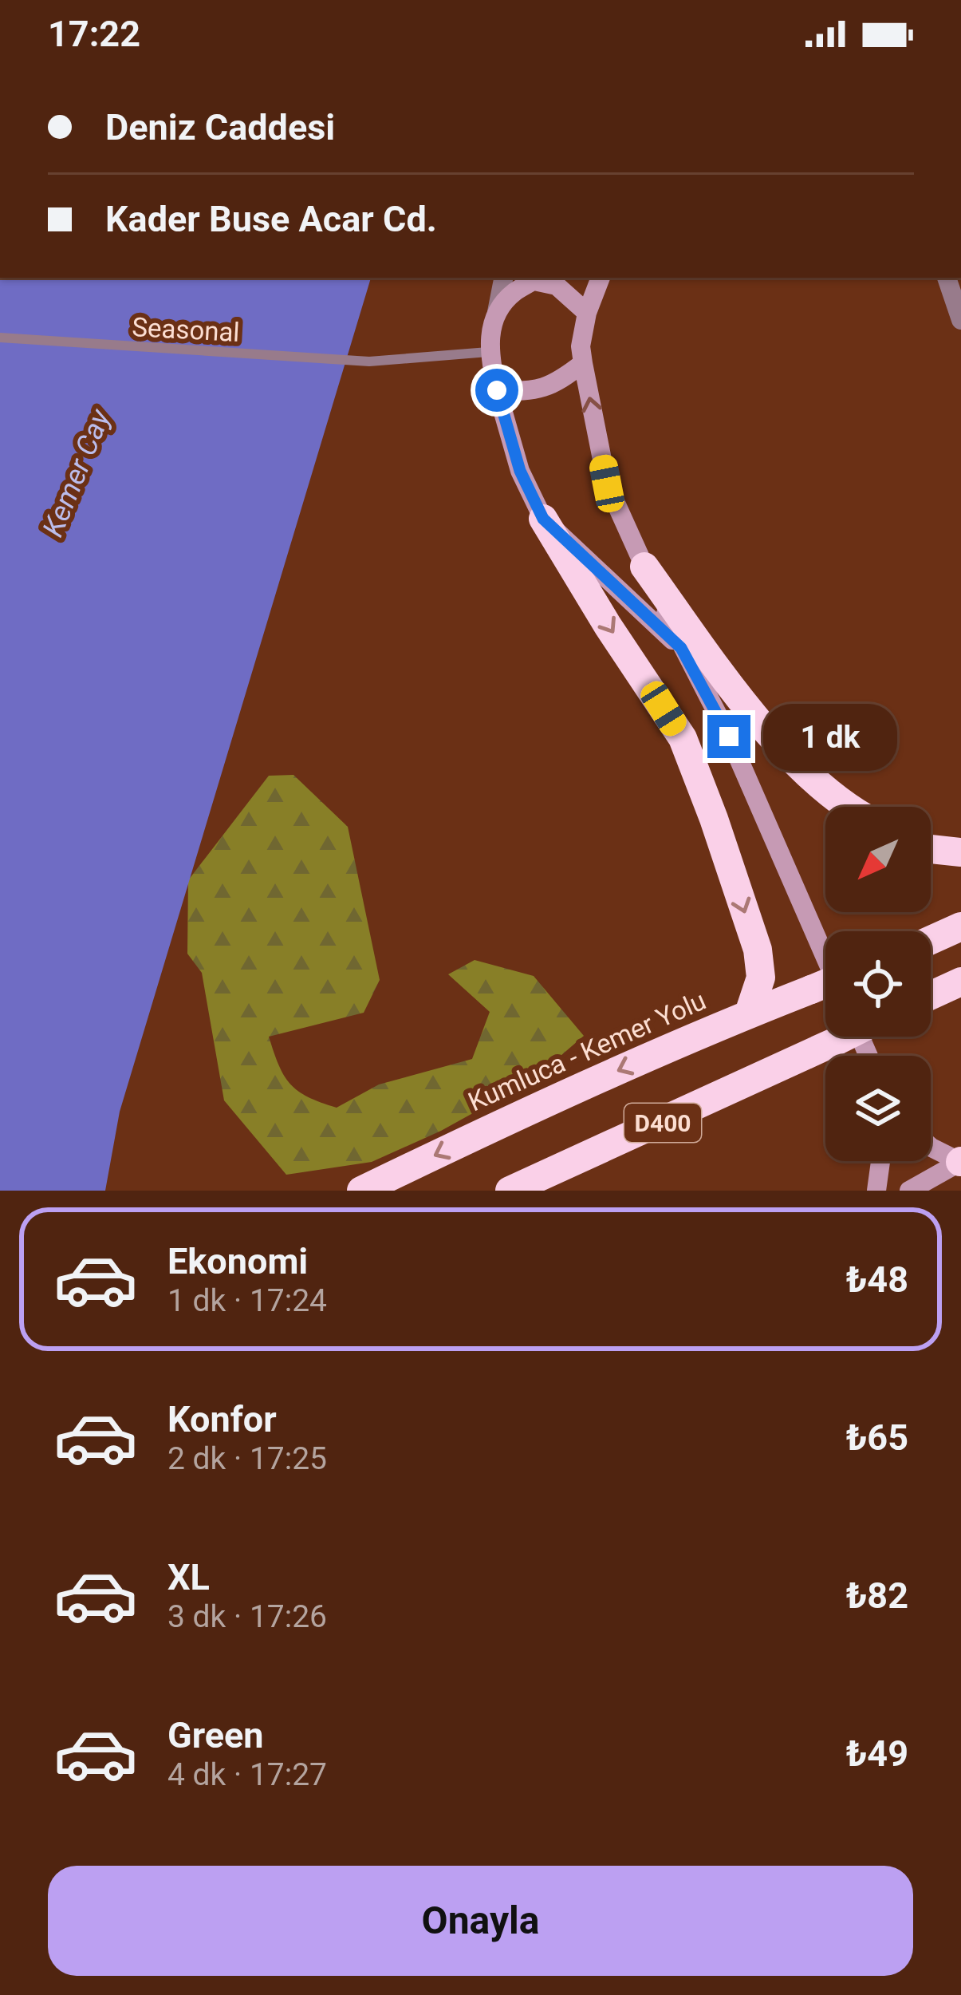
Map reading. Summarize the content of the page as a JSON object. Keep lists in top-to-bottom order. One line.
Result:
{"streets":{"highway":["Kumluca - Kemer Yolu","D400"],"lane":["Seasonal"]},"water":["Kemer Cay"],"north":"bottom left","page":{"status":"17:22","banner":["Deniz Caddesi","Kader Buse Acar Cd."],"bubble":"1 dk","list":[{"name":"Ekonomi","note":"1 dk · 17:24","value":"₺48"},{"name":"Konfor","note":"2 dk · 17:25","value":"₺65"},{"name":"XL","note":"3 dk · 17:26","value":"₺82"},{"name":"Green","note":"4 dk · 17:27","value":"₺49"}],"buttons":"Onayla"}}
